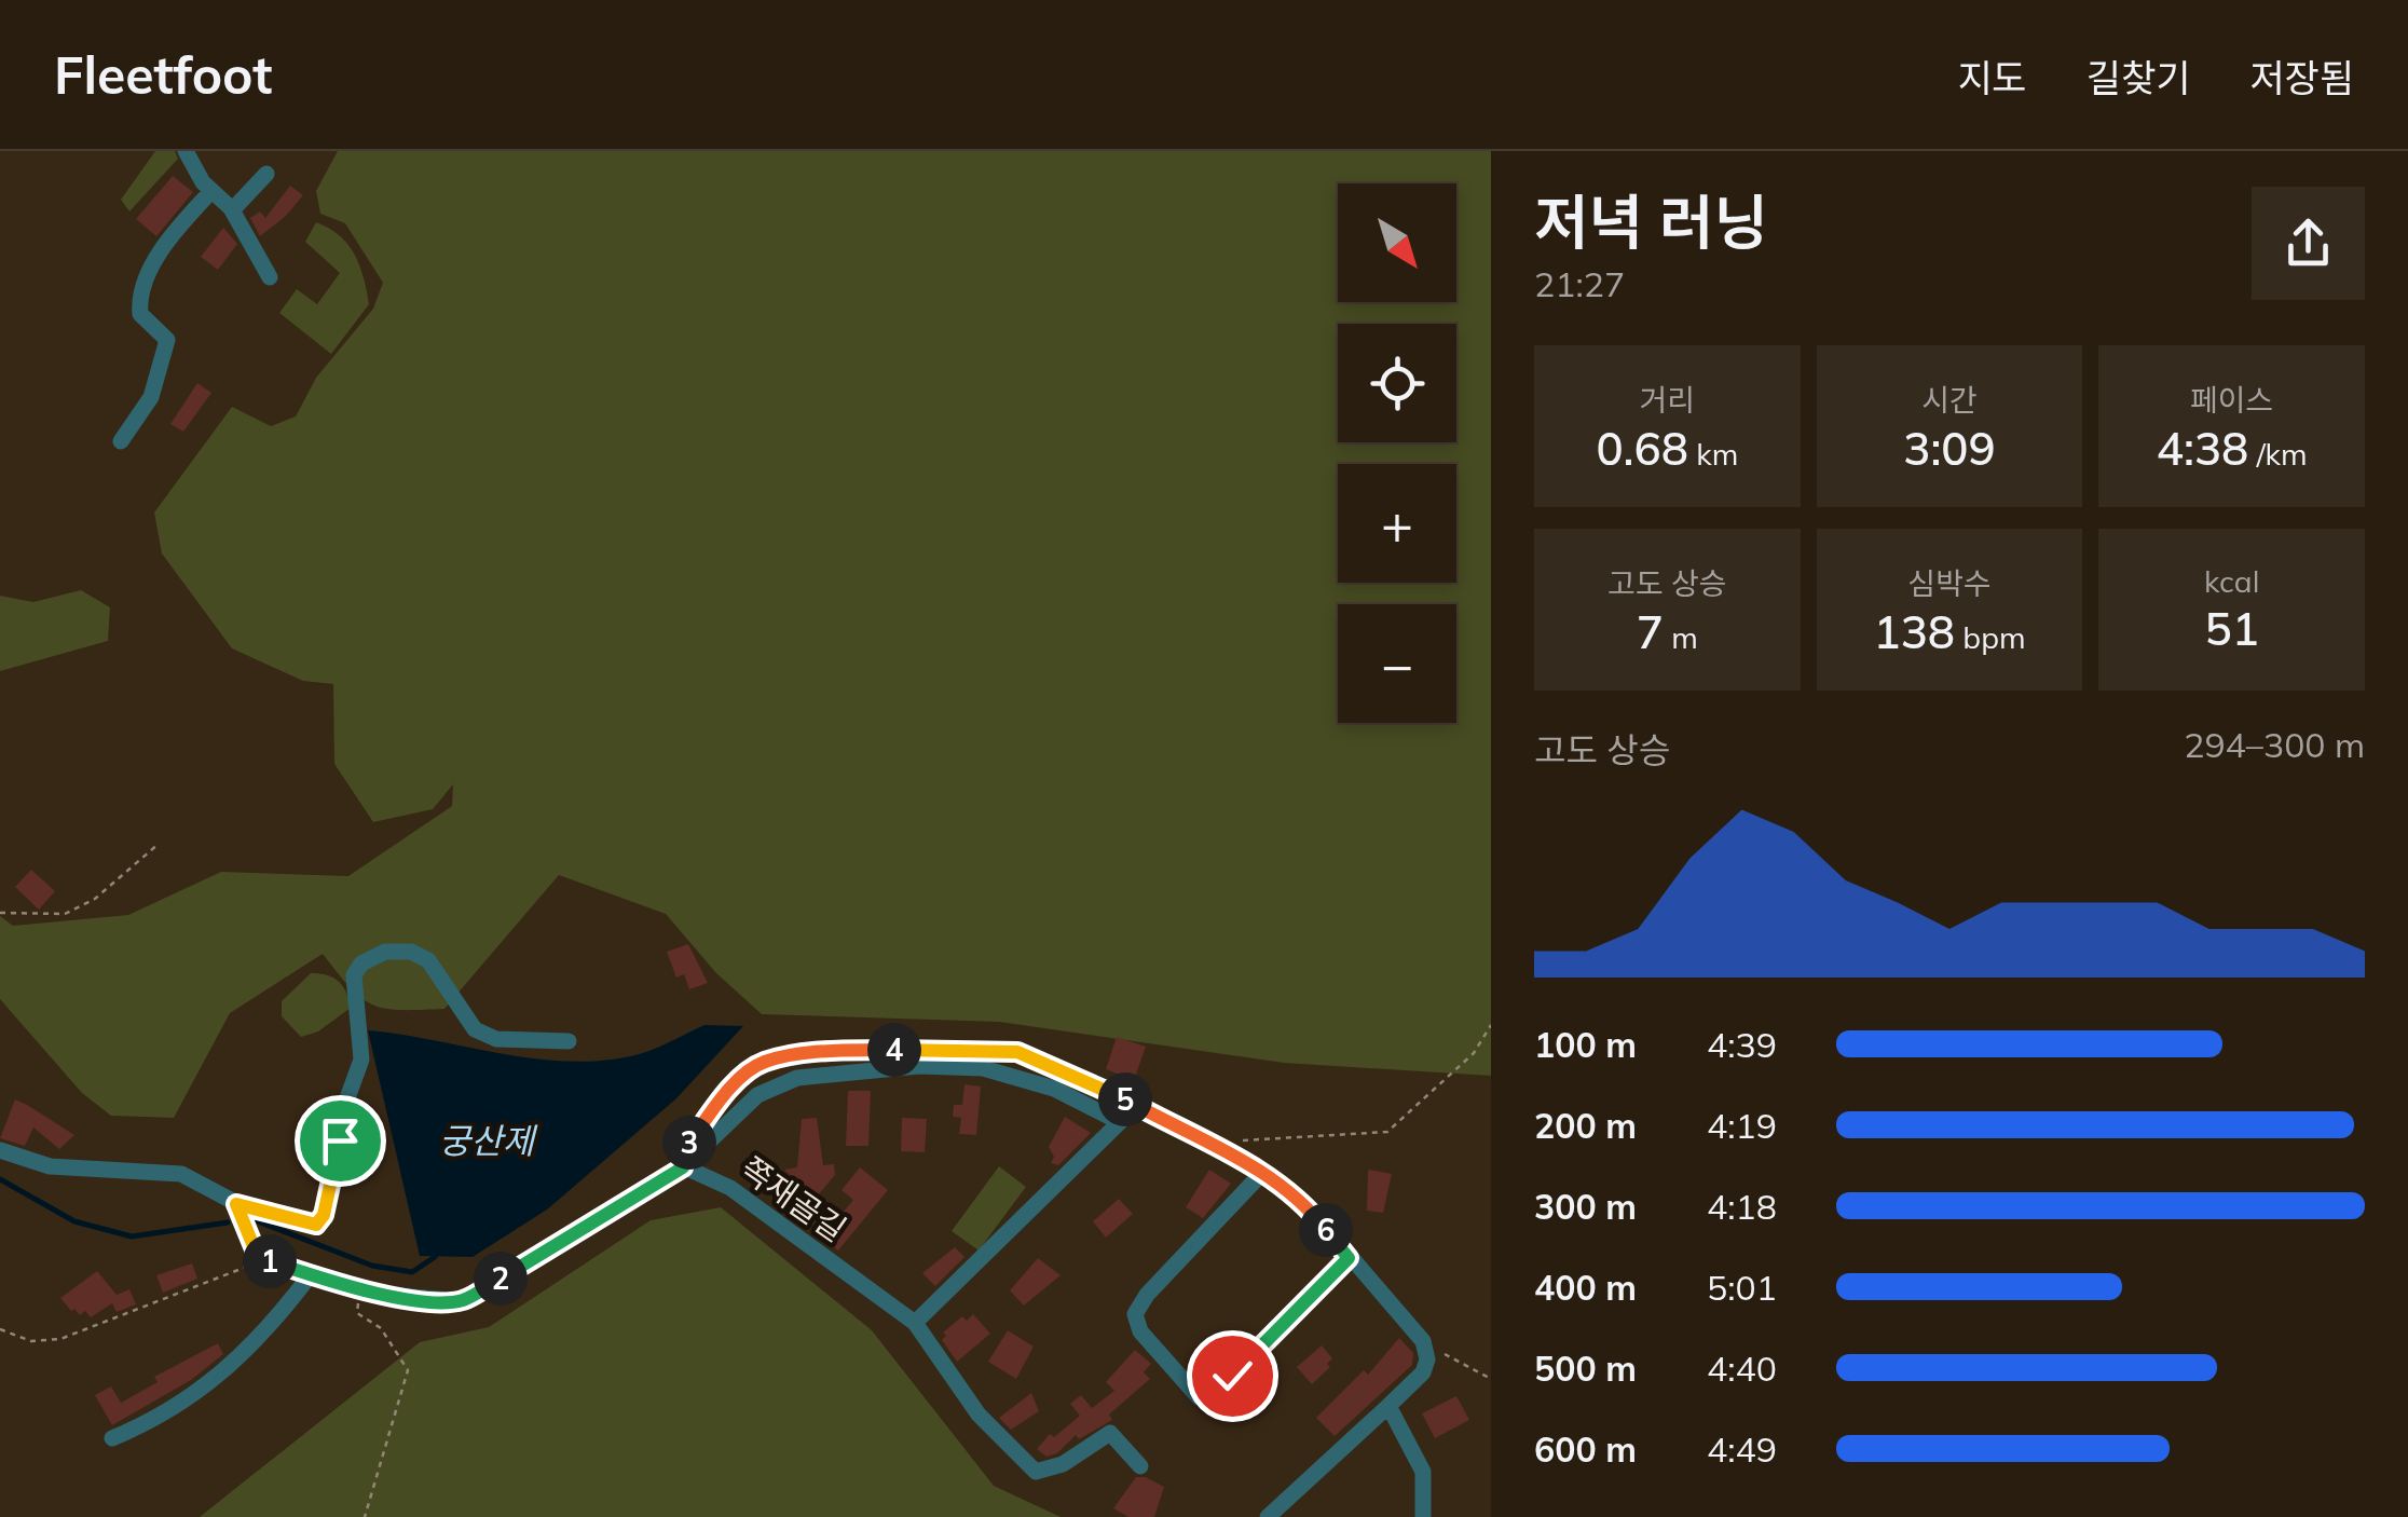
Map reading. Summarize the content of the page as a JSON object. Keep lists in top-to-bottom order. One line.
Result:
{"streets":{"street":["쪽재골길"]},"water":["궁산제"],"north":"bottom right","page":{"header":"Fleetfoot","nav":["지도","길찾기","저장됨"],"heading":["저녁 러닝","21:27"],"map_buttons":["+","−"],"stats":[["거리","0.68 km"],["시간","3:09"],["페이스","4:38 /km"],["고도 상승","7 m"],["심박수","138 bpm"],["kcal","51"]],"chart":["고도 상승","294–300 m"],"list":[{"name":"100 m","note":"4:39"},{"name":"200 m","note":"4:19"},{"name":"300 m","note":"4:18"},{"name":"400 m","note":"5:01"},{"name":"500 m","note":"4:40"},{"name":"600 m","note":"4:49"}],"pins":["4","5","3","6","1","2"]}}
